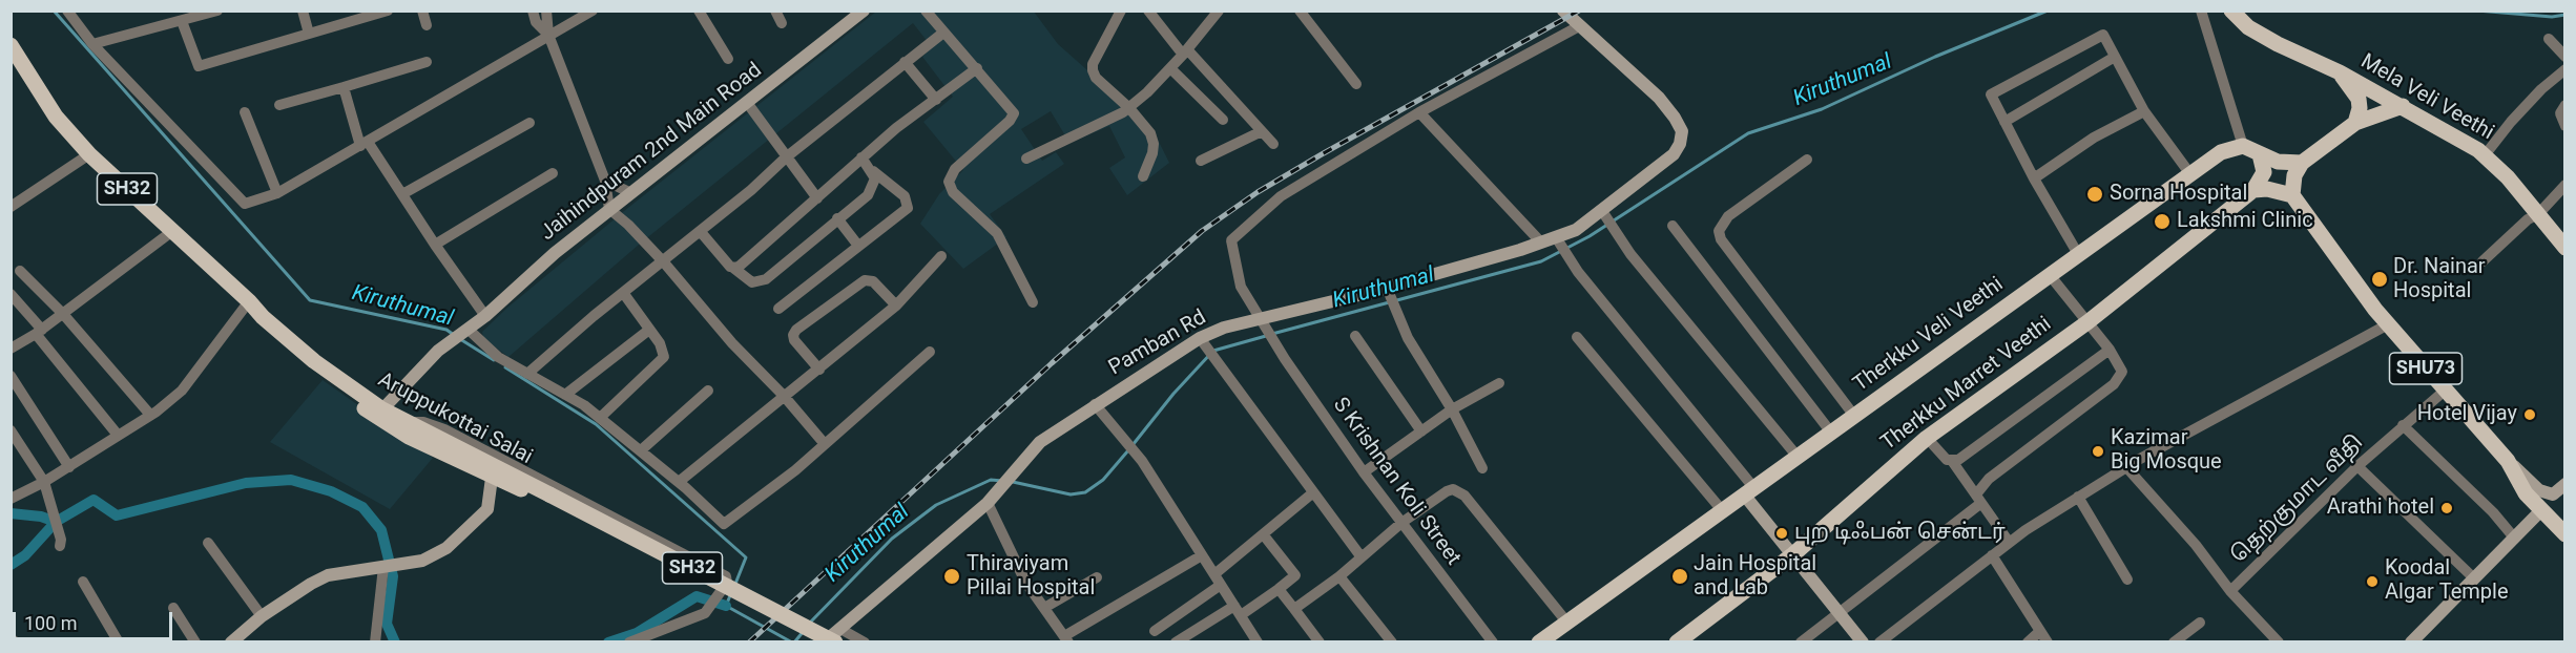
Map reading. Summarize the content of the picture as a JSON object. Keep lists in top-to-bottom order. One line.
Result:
{"streets":{"main road":["Mela Veli Veethi","SH32","Therkku Veli Veethi","SHU73","Therkku Marret Veethi","Aruppukottai Salai"],"street":["Jaihindpuram 2nd Main Road","Pamban Rd","S Krishnan Koli Street","தெற்குமாட வீதி"]},"crossings":[["Jaihindpuram 2nd Main Road","Aruppukottai Salai"],["Pamban Rd","Aruppukottai Salai"],["Pamban Rd","S Krishnan Koli Street"],["SHU73","தெற்குமாட வீதி"]],"water":["Kiruthumal"],"places":["Sorna Hospital","Lakshmi Clinic","Dr. Nainar Hospital","Hotel Vijay","Kazimar Big Mosque","Arathi hotel","புற டிஃபன் சென்டர்","Thiraviyam Pillai Hospital","Jain Hospital and Lab","Koodal Algar Temple"],"scale_bar":"100 m"}
